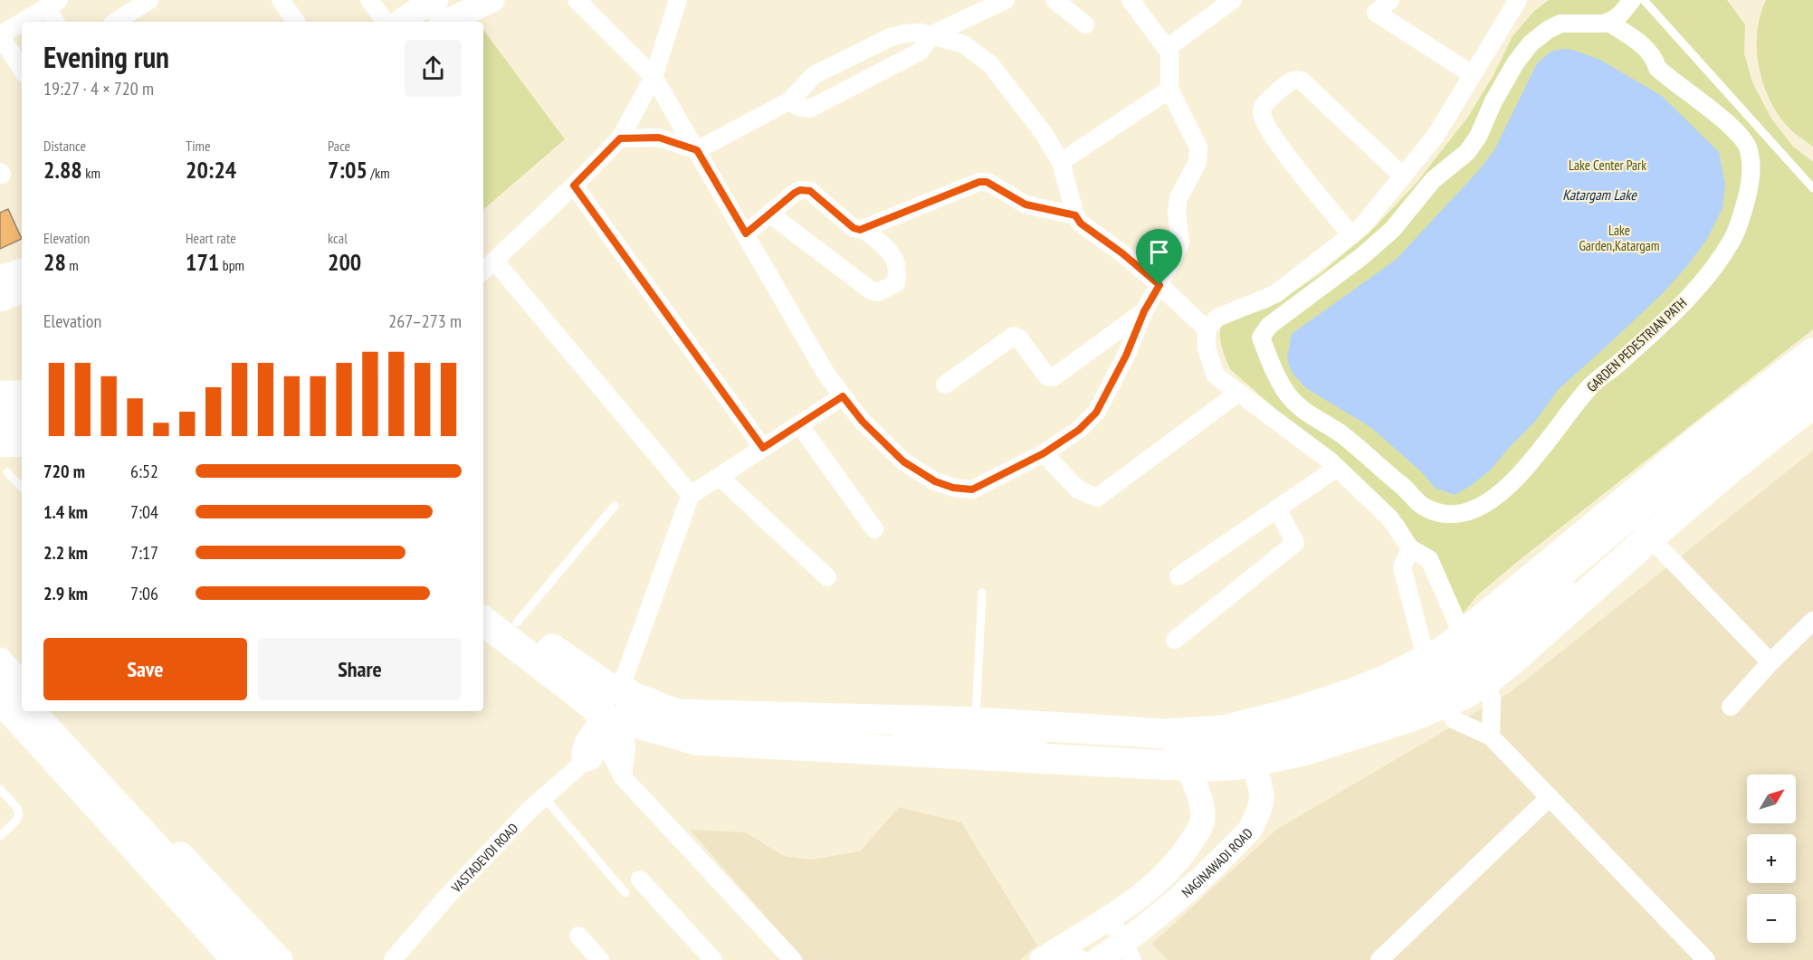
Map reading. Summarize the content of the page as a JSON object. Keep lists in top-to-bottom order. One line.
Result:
{"streets":{"main road":["NAGINAWADI ROAD"],"street":["GARDEN PEDESTRIAN PATH","VASTADEVDI ROAD"]},"water":["Katargam Lake"],"parks":["Lake Center Park","Lake Garden,Katargam"],"north":"top right","page":{"heading":["Evening run","19:27 · 4 × 720 m"],"stats":[["Distance","2.88 km"],["Time","20:24"],["Pace","7:05 /km"],["Elevation","28 m"],["Heart rate","171 bpm"],["kcal","200"]],"chart":["Elevation","267–273 m"],"list":[{"name":"720 m","note":"6:52"},{"name":"1.4 km","note":"7:04"},{"name":"2.2 km","note":"7:17"},{"name":"2.9 km","note":"7:06"}],"buttons":["Save","Share"],"map_buttons":["+","−"]}}
